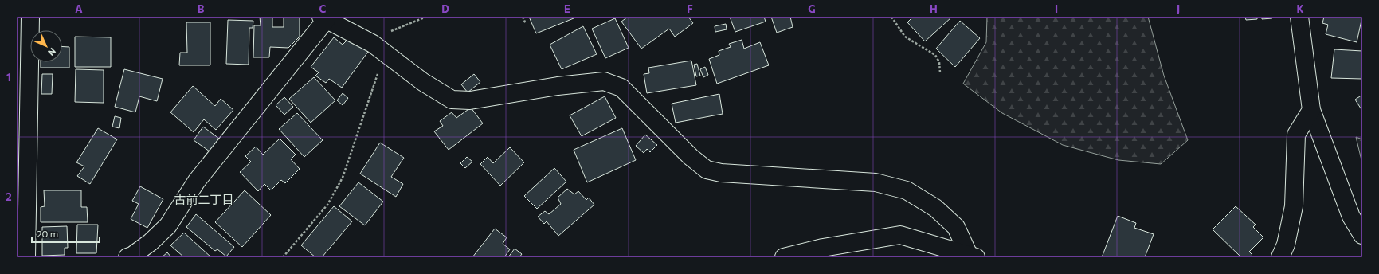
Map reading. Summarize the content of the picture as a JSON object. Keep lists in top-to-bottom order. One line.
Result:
{"districts":["古前二丁目"],"scale_bar":"20 m","north":"bottom right","grid":{"columns":["A","B","C","D","E","F","G","H","I","J","K"],"rows":["1","2"]}}
